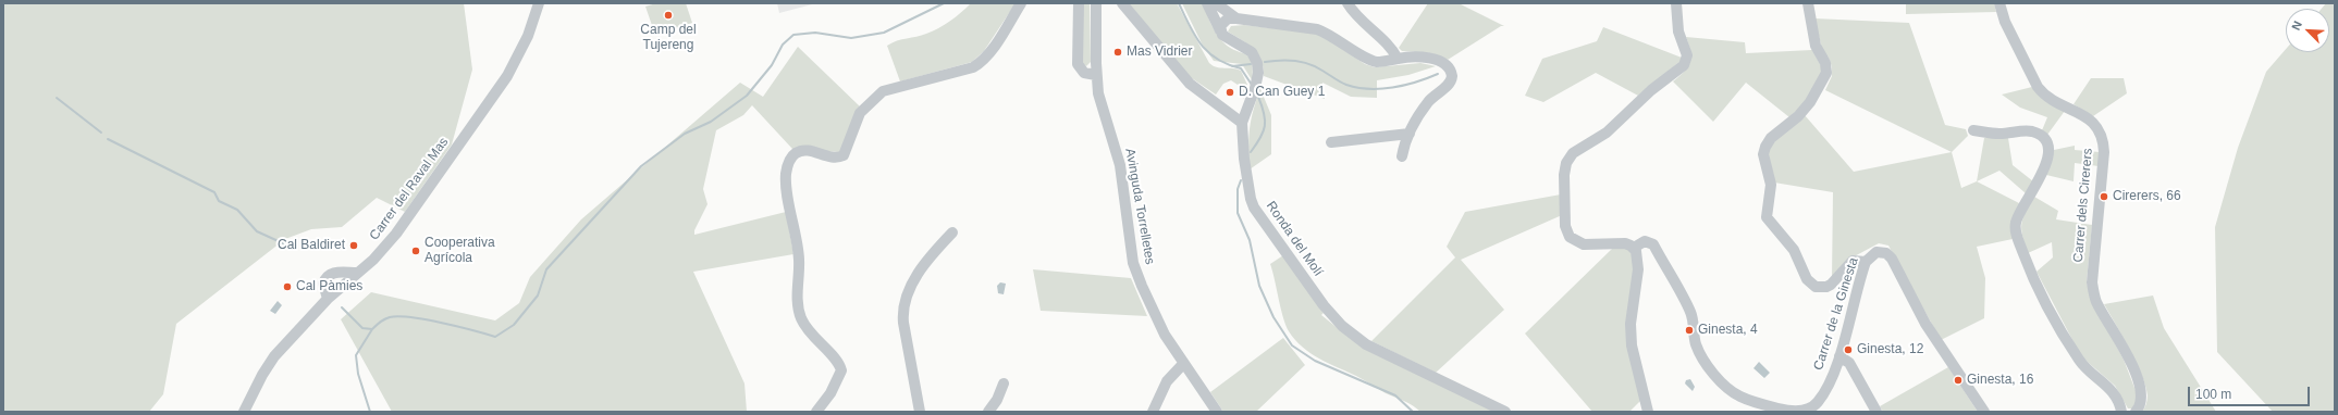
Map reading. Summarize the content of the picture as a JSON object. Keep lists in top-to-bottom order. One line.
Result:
{"streets":{"street":["Carrer del Raval Mas","Carrer dels Cirerers","Avinguda Torrelletes","Ronda del Molí","Carrer de la Ginesta"]},"places":["Camp del Tujereng","Mas Vidrier","D. Can Guey 1","Cirerers, 66","Cal Baldiret","Cooperativa Agrícola","Cal Pàmies","Ginesta, 4","Ginesta, 12","Ginesta, 16"],"scale_bar":"100 m","north":"top left"}
